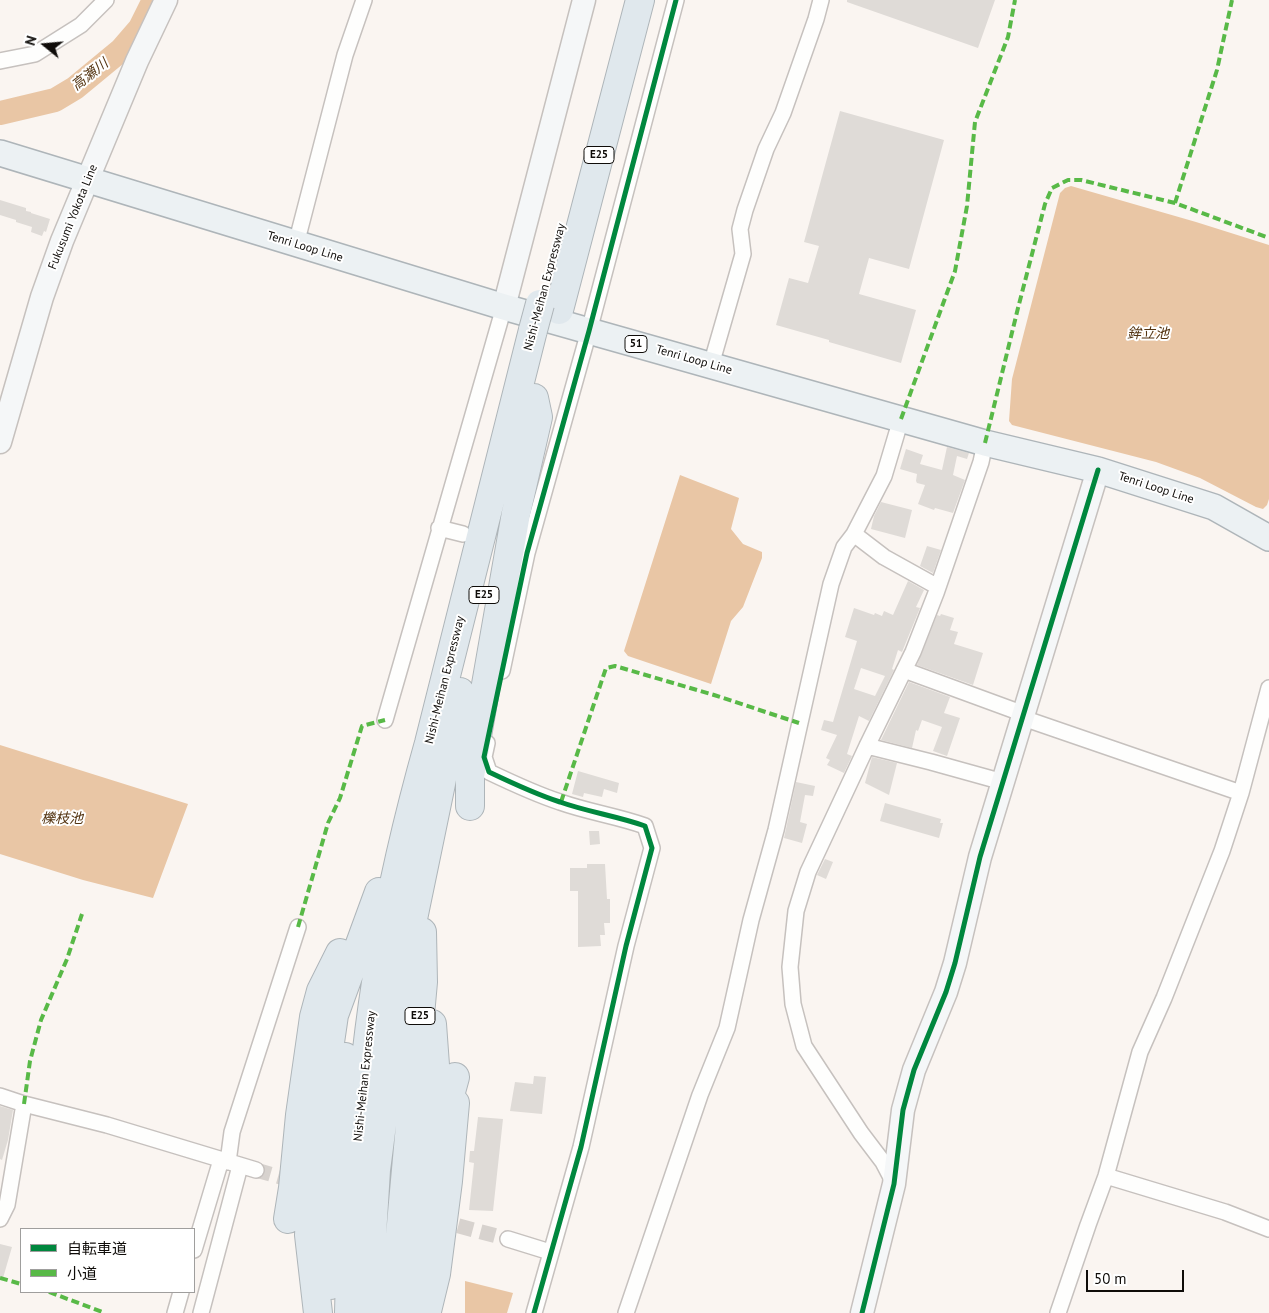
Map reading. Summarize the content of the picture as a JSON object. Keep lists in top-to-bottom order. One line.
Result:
{"streets":{"highway":["E25","Nishi-Meihan Expressway"],"main road":["Tenri Loop Line","51"],"street":["Fukusumi Yokota Line"]},"crossings":[["E25","Nishi-Meihan Expressway"],["Fukusumi Yokota Line","Tenri Loop Line"]],"water":["高瀬川","鉾立池","櫟枝池"],"legend":["自転車道","小道"],"scale_bar":"50 m","north":"left"}
